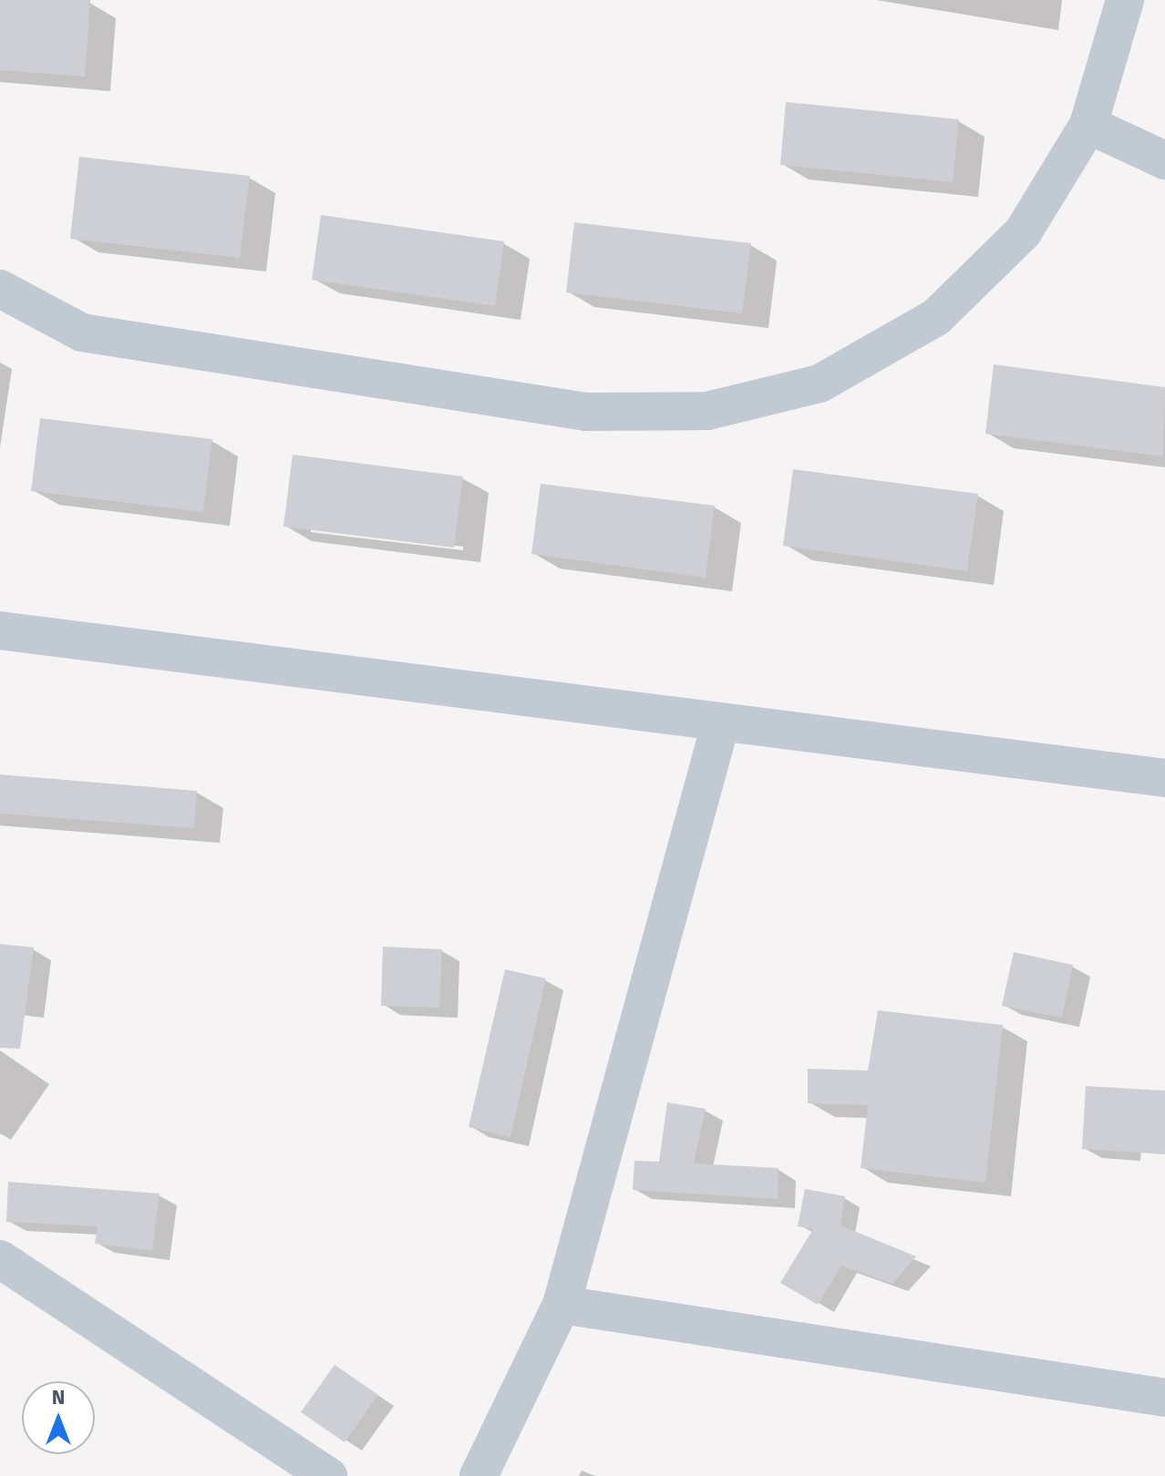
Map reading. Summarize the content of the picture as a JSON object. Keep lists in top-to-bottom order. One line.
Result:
{"north":"top"}
